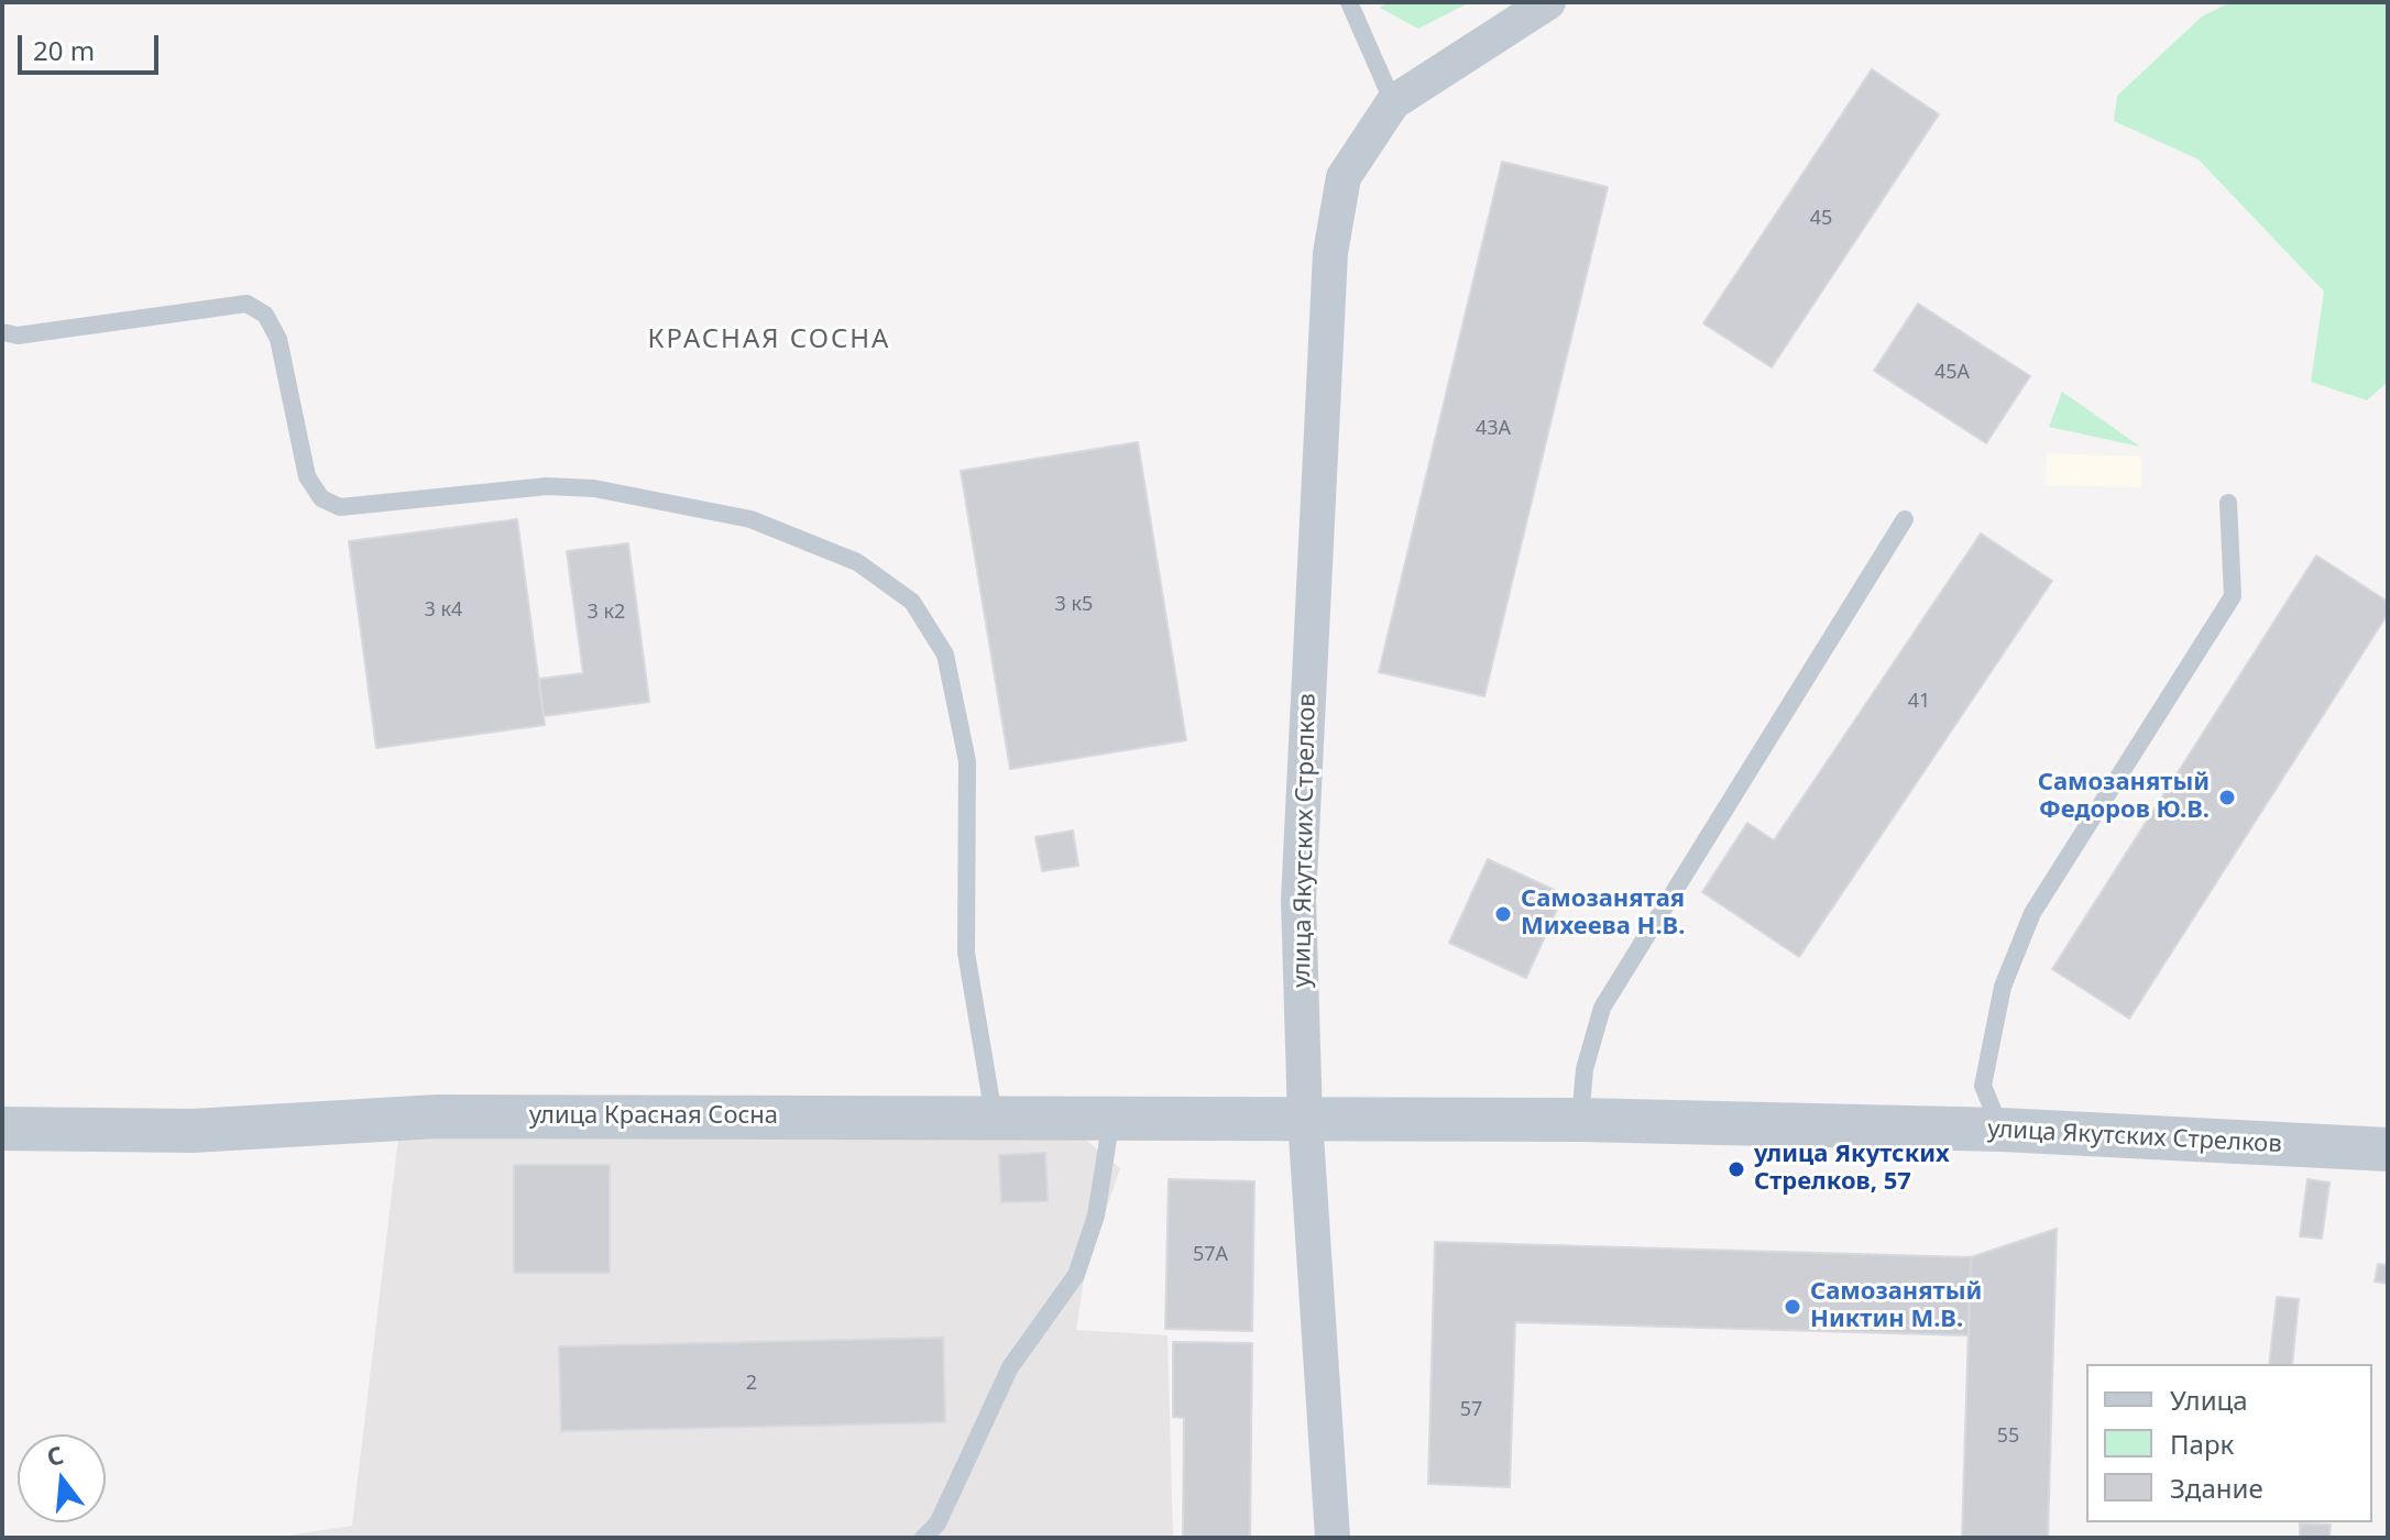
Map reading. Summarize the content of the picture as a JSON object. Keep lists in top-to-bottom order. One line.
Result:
{"streets":{"street":["улица Якутских Стрелков","улица Красная Сосна"]},"crossings":[["улица Якутских Стрелков","улица Красная Сосна"]],"districts":["КРАСНАЯ СОСНА"],"places":["Самозанятый Федоров Ю.В.","Самозанятая Михеева Н.В.","улица Якутских Стрелков, 57","Самозанятый Никтин М.В."],"house_numbers":["45","45А","43А","3 к5","3 к4","3 к2","41","57А","2","57","55"],"legend":["Улица","Парк","Здание"],"scale_bar":"20 m","north":"top"}
